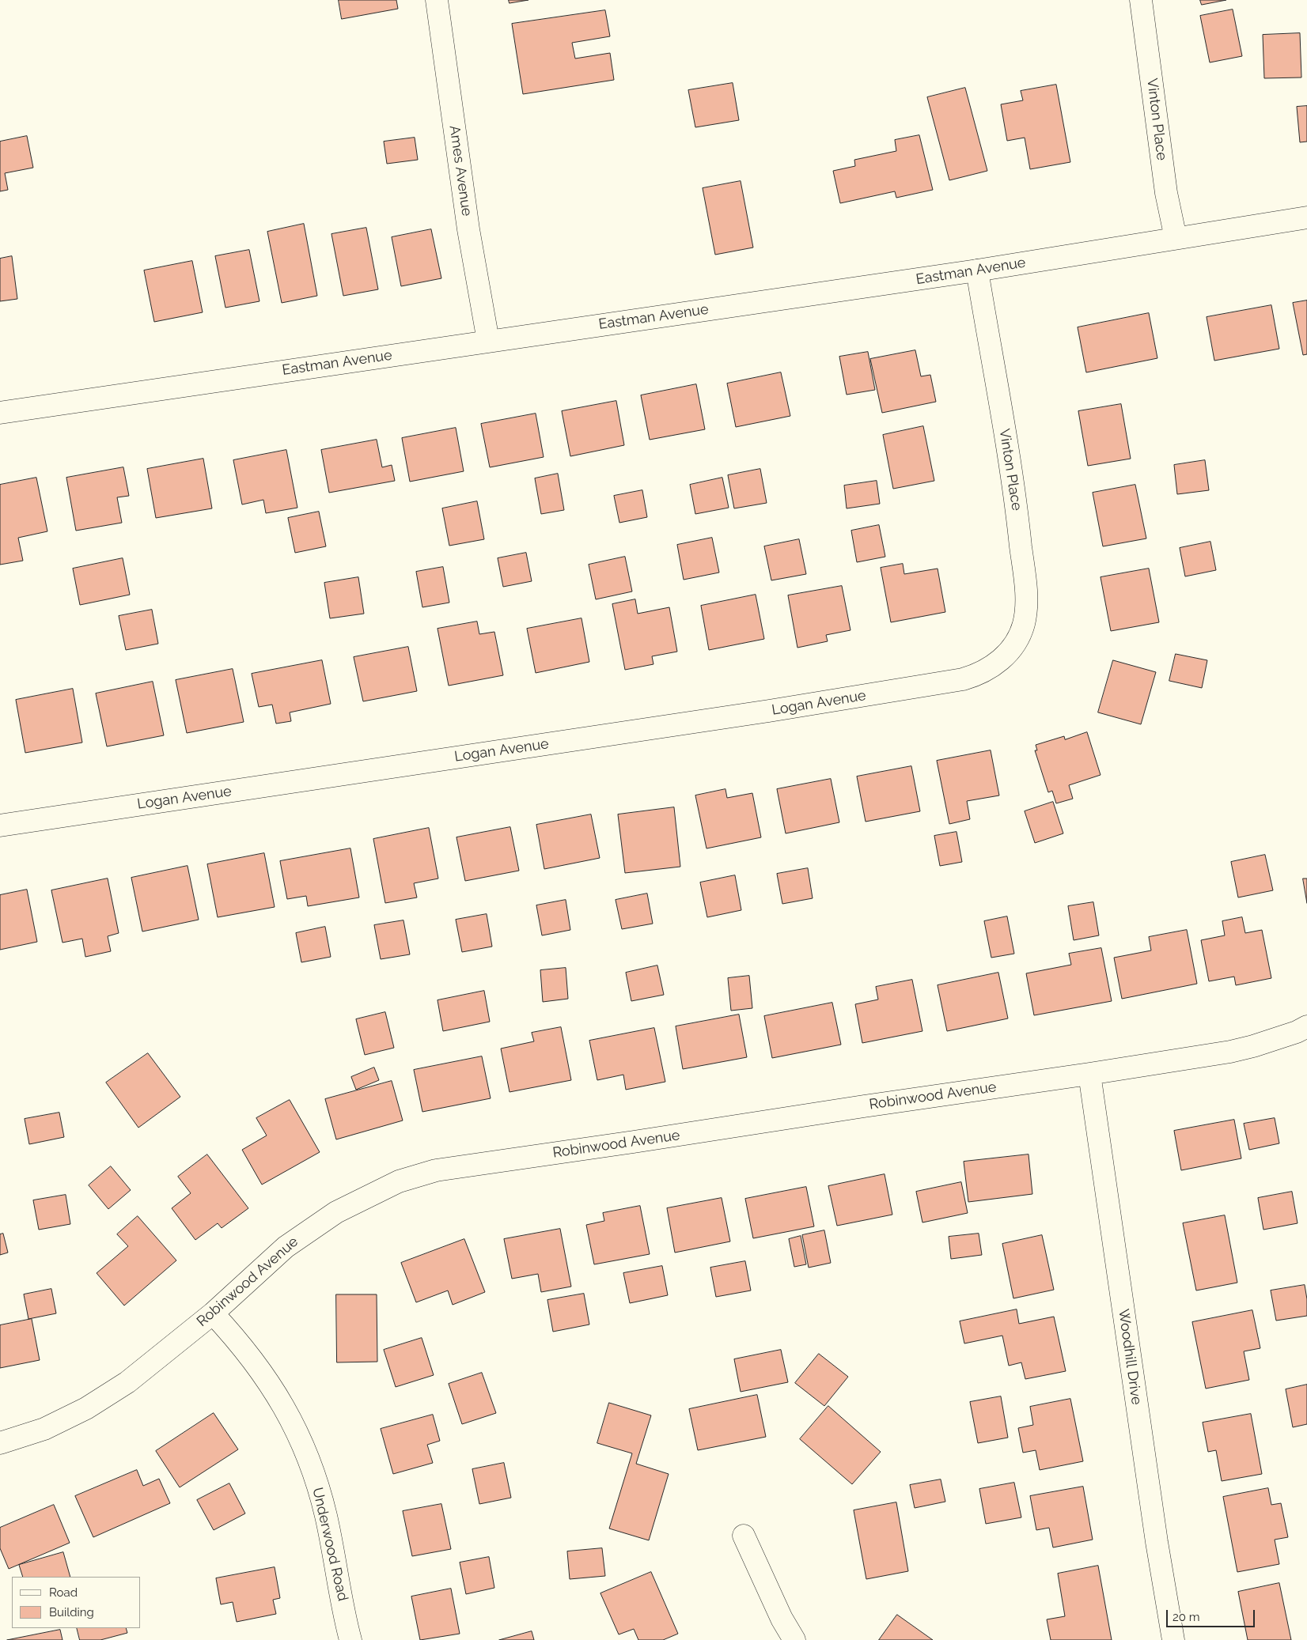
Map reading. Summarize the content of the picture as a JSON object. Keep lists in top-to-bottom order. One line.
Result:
{"streets":{"street":["Vinton Place","Ames Avenue","Eastman Avenue","Logan Avenue","Robinwood Avenue","Woodhill Drive","Underwood Road"]},"crossings":[["Vinton Place","Eastman Avenue"],["Vinton Place","Logan Avenue"],["Ames Avenue","Eastman Avenue"],["Robinwood Avenue","Woodhill Drive"],["Robinwood Avenue","Underwood Road"]],"legend":["Road","Building"],"scale_bar":"20 m"}
